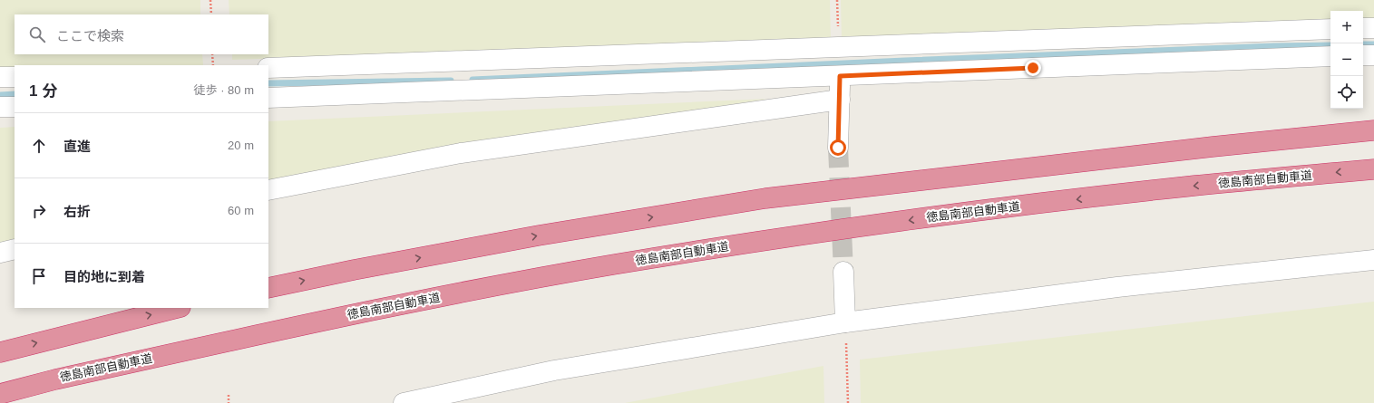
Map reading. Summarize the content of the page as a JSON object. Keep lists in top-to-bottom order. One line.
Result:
{"streets":{"highway":["徳島南部自動車道"]},"page":{"map_buttons":["+","−"],"search":"ここで検索","heading":["1 分","徒歩 · 80 m"],"list":[["直進","20 m"],["右折","60 m"],"目的地に到着"]}}
